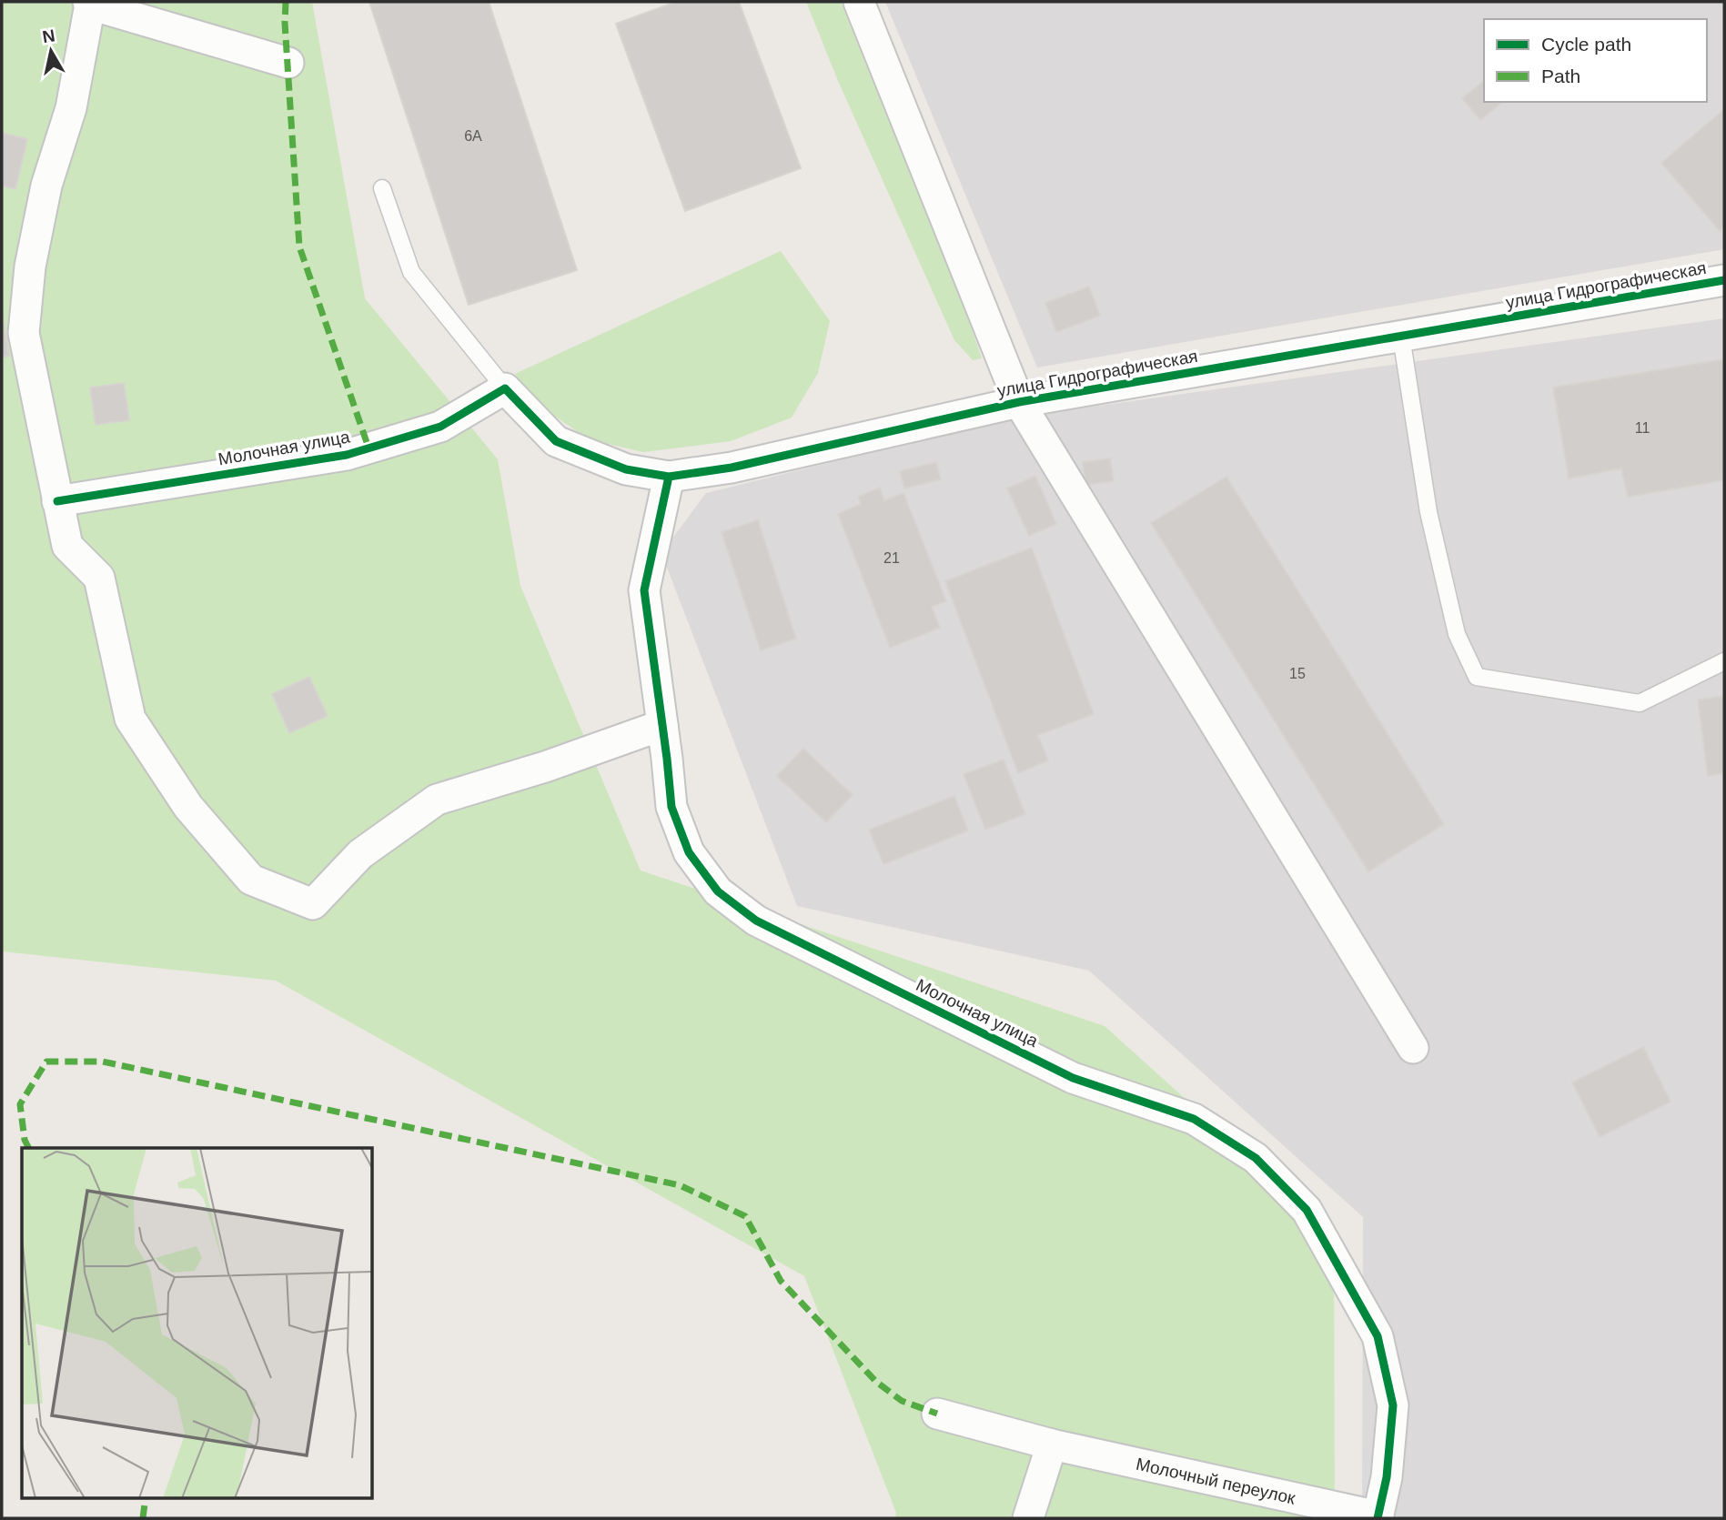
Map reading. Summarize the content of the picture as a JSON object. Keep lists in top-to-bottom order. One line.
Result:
{"streets":{"street":["улица Гидрографическая","Молочная улица","Молочный переулок"]},"crossings":[["улица Гидрографическая","Молочная улица"],["Молочная улица","Молочный переулок"]],"house_numbers":["6А","11","21","15"],"legend":["Cycle path","Path"],"north":"top"}
